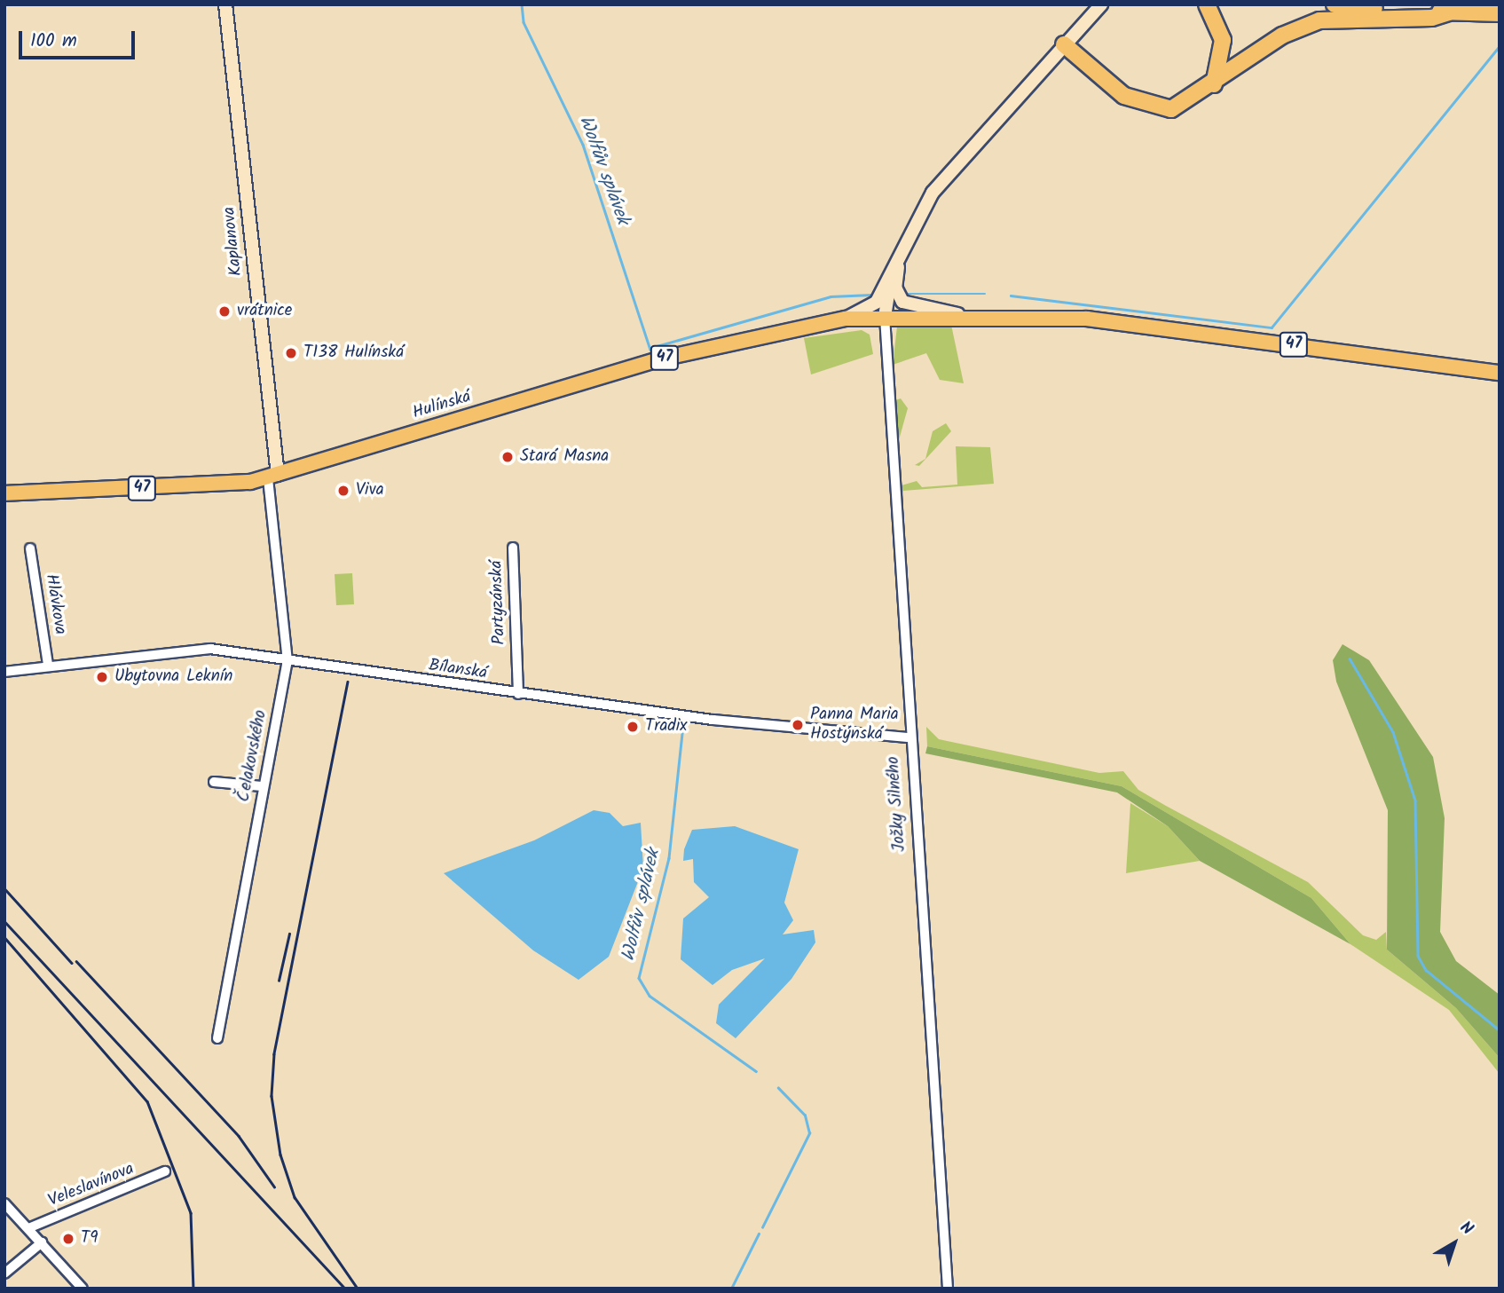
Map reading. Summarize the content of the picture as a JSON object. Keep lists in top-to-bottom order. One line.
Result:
{"streets":{"main road":["47","Hulínská"],"street":["Kaplanova","Partyzánská","Hlávkova","Bílanská","Čelakovského","Jožky Silného","Veleslavínova"]},"crossings":[["Kaplanova","Hulínská"],["Kaplanova","Čelakovského"],["47","Hulínská"],["47","Jožky Silného"],["Hulínská","Čelakovského"],["Hulínská","Jožky Silného"],["Partyzánská","Bílanská"],["Hlávkova","Bílanská"],["Bílanská","Čelakovského"],["Bílanská","Jožky Silného"]],"water":["Wolfův splávek"],"places":["vrátnice","T138 Hulínská","Stará Masna","Viva","Ubytovna Leknín","Panna Maria Hostýnská","Tradix","T9"],"scale_bar":"100 m","north":"top right"}
